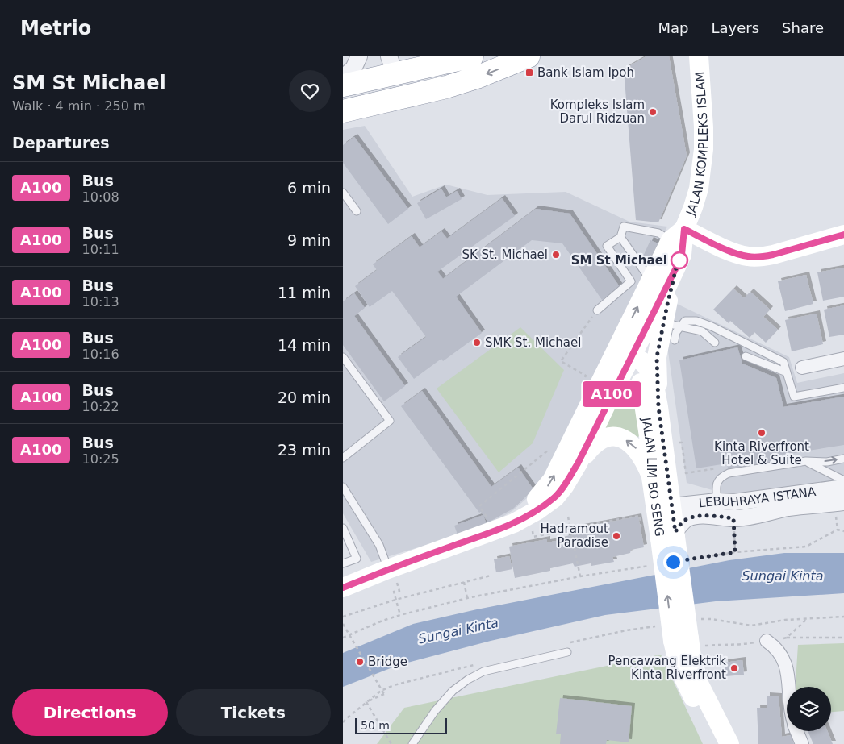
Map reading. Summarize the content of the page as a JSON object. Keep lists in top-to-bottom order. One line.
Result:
{"streets":{"main road":["JALAN KOMPLEKS ISLAM","JALAN LIM BO SENG"],"street":["LEBUHRAYA ISTANA"]},"crossings":[["JALAN KOMPLEKS ISLAM","JALAN LIM BO SENG"],["JALAN LIM BO SENG","LEBUHRAYA ISTANA"]],"water":["Sungai Kinta"],"places":{"transit":["Bank Islam Ipoh"],"other":["Kompleks Islam Darul Ridzuan","SK St. Michael","SM St Michael","SMK St. Michael","Kinta Riverfront Hotel & Suite","Hadramout Paradise","Bridge","Pencawang Elektrik Kinta Riverfront"]},"lines":["bus line A100"],"scale_bar":"50 m","page":{"header":"Metrio","nav":["Map","Layers","Share"],"heading":[["SM St Michael","Walk · 4 min · 250 m"],"Departures"],"on_map":"A100","list":[{"mark":"A100","name":"Bus","note":"10:08","value":"6 min"},{"mark":"A100","name":"Bus","note":"10:11","value":"9 min"},{"mark":"A100","name":"Bus","note":"10:13","value":"11 min"},{"mark":"A100","name":"Bus","note":"10:16","value":"14 min"},{"mark":"A100","name":"Bus","note":"10:22","value":"20 min"},{"mark":"A100","name":"Bus","note":"10:25","value":"23 min"}],"buttons":["Directions","Tickets"],"scale":"50 m"}}
